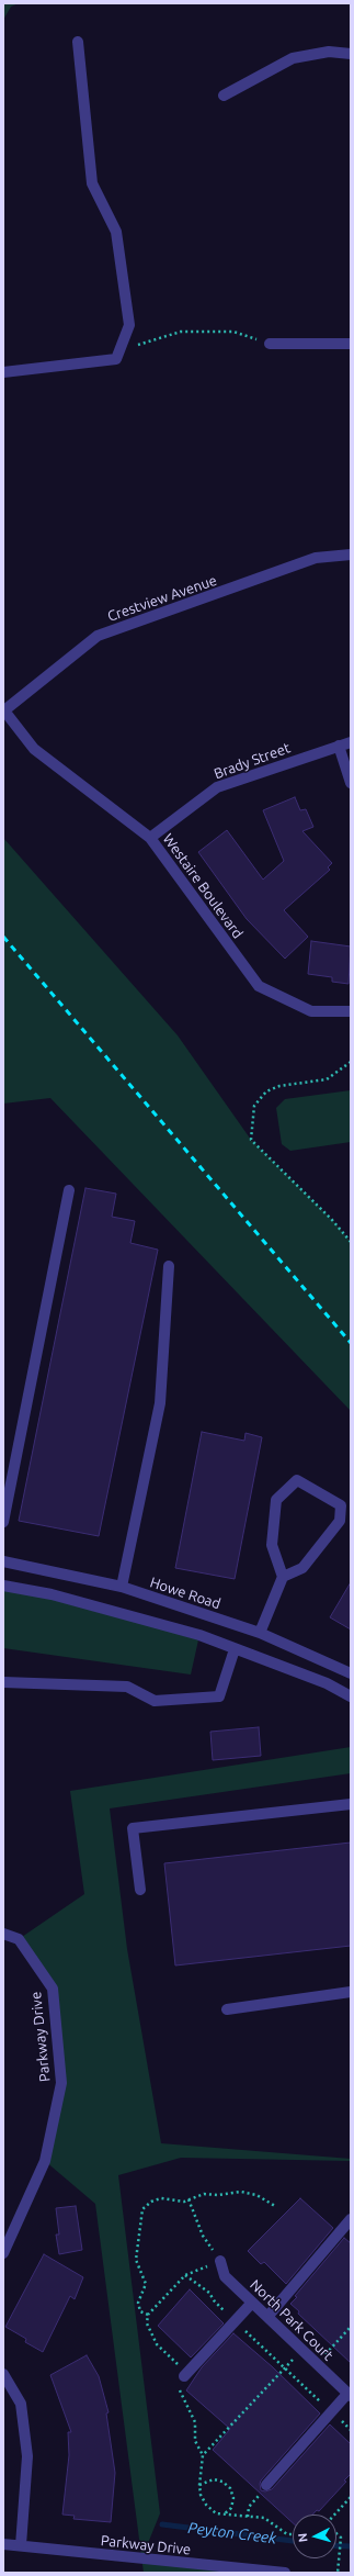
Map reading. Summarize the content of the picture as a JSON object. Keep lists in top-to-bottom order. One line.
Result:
{"streets":{"street":["Crestview Avenue","Brady Street","Westaire Boulevard","Howe Road","Parkway Drive","North Park Court"]},"crossings":[["Crestview Avenue","Westaire Boulevard"],["Brady Street","Westaire Boulevard"]],"water":["Peyton Creek"],"north":"left"}
